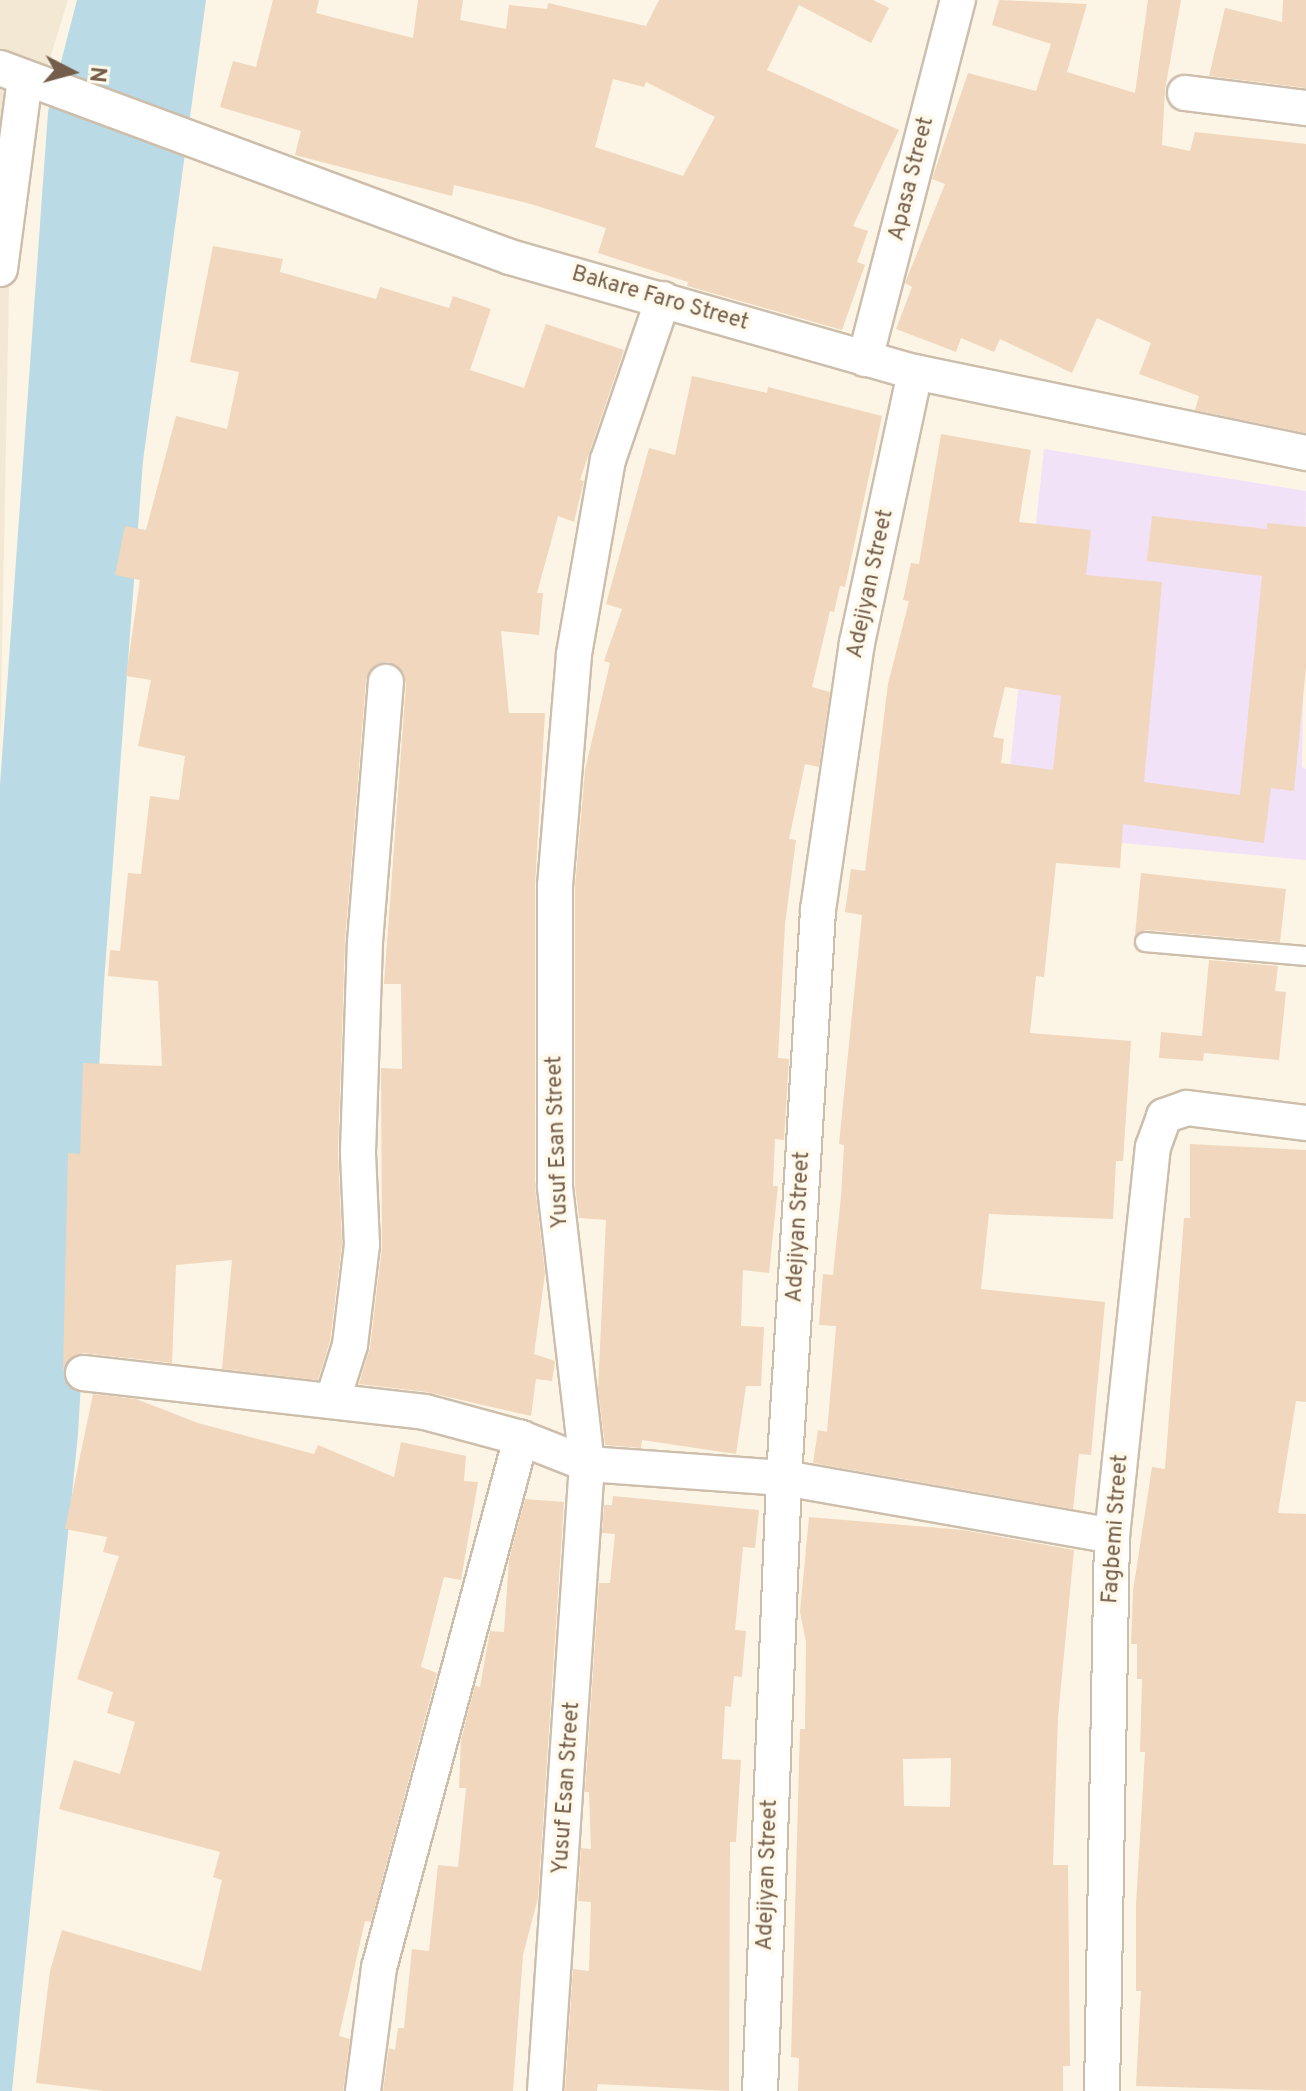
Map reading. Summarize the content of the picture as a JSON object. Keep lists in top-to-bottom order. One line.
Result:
{"streets":{"street":["Apasa Street","Bakare Faro Street","Adejiyan Street","Yusuf Esan Street","Fagbemi Street"]},"crossings":[["Apasa Street","Bakare Faro Street"],["Bakare Faro Street","Adejiyan Street"],["Bakare Faro Street","Yusuf Esan Street"]],"north":"right"}
